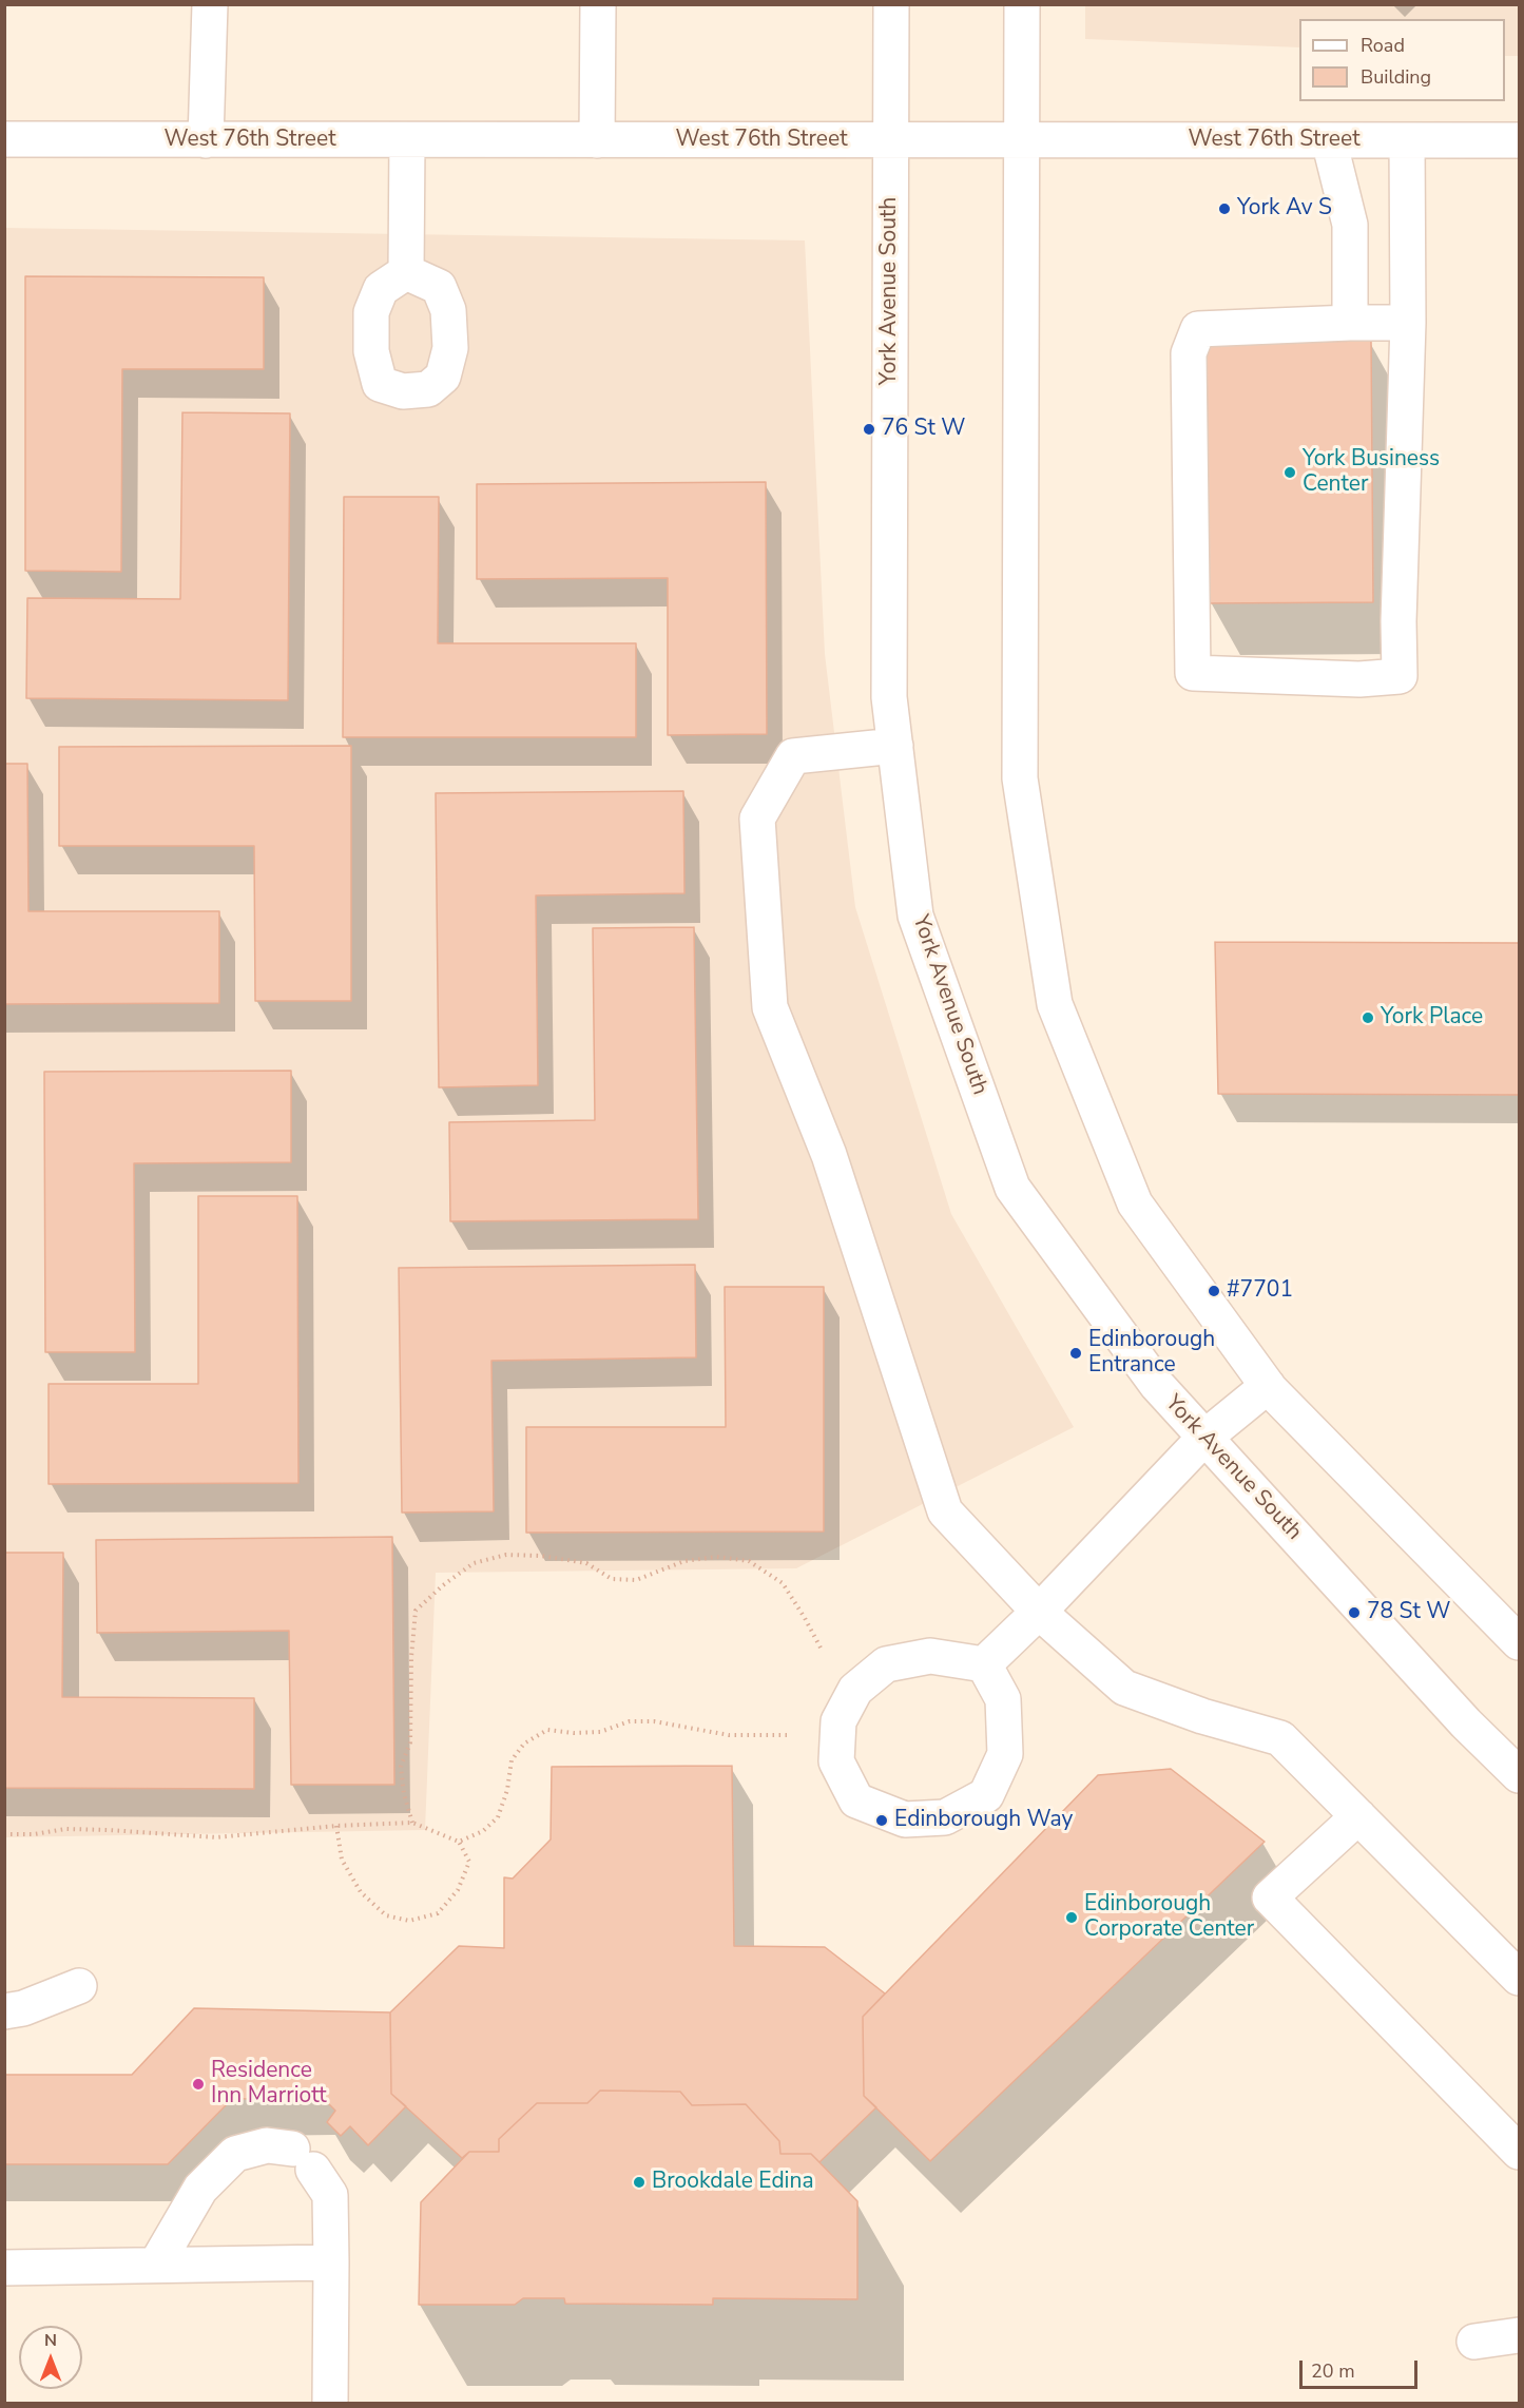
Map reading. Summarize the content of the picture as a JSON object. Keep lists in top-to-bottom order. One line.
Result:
{"streets":{"street":["West 76th Street","York Avenue South"]},"crossings":[["West 76th Street","York Avenue South"]],"places":["York Av S","76 St W","York Business Center","York Place","#7701","Edinborough Entrance","78 St W","Edinborough Way","Edinborough Corporate Center","Residence Inn Marriott","Brookdale Edina"],"legend":["Road","Building"],"scale_bar":"20 m","north":"top"}
